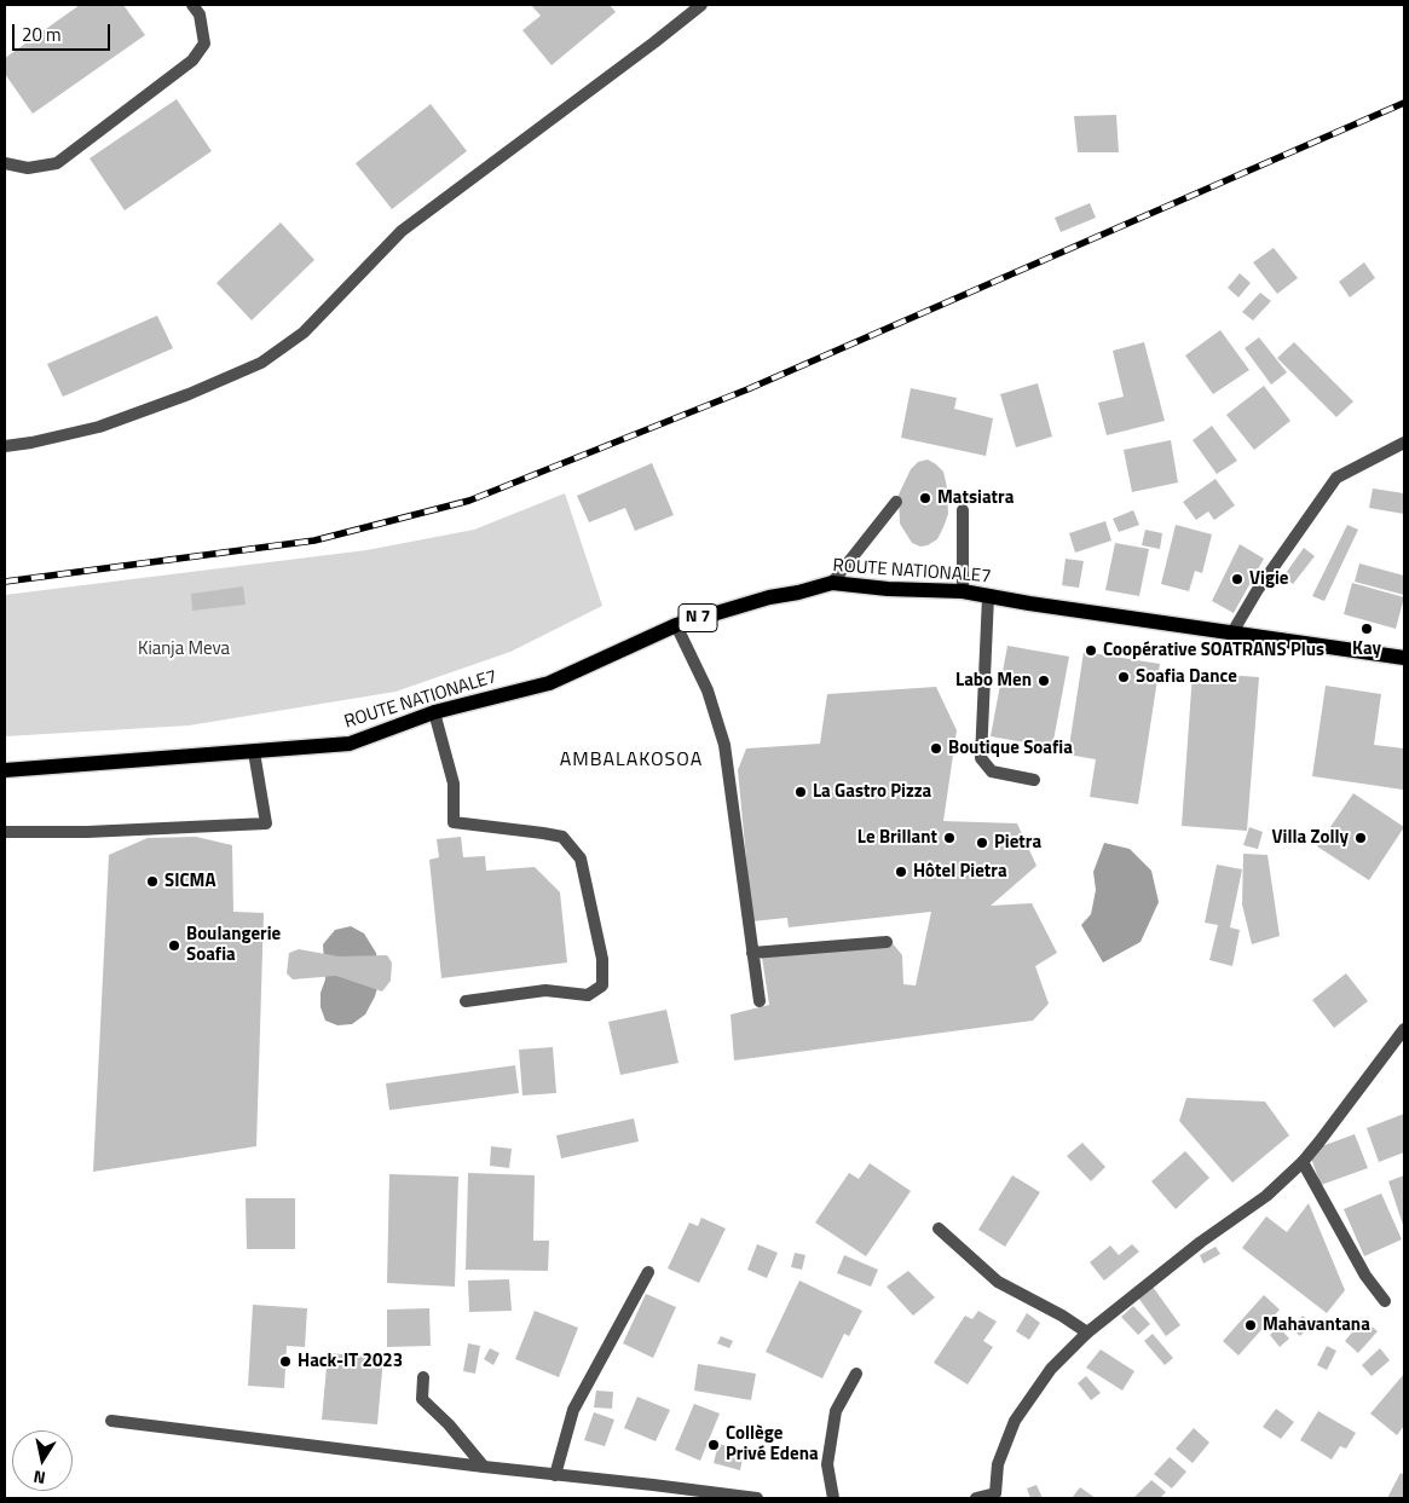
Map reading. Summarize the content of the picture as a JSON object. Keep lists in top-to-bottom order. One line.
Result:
{"streets":{"main road":["ROUTE NATIONALE7","N 7"]},"districts":["AMBALAKOSOA"],"parks":["Kianja Meva"],"places":["Matsiatra","Vigie","Kay","Coopérative SOATRANS Plus","Soafia Dance","Labo Men","Boutique Soafia","La Gastro Pizza","Le Brillant","Villa Zolly","Pietra","Hôtel Pietra","SICMA","Boulangerie Soafia","Mahavantana","Hack-IT 2023","Collège Privé Edena"],"scale_bar":"20 m","north":"bottom"}
